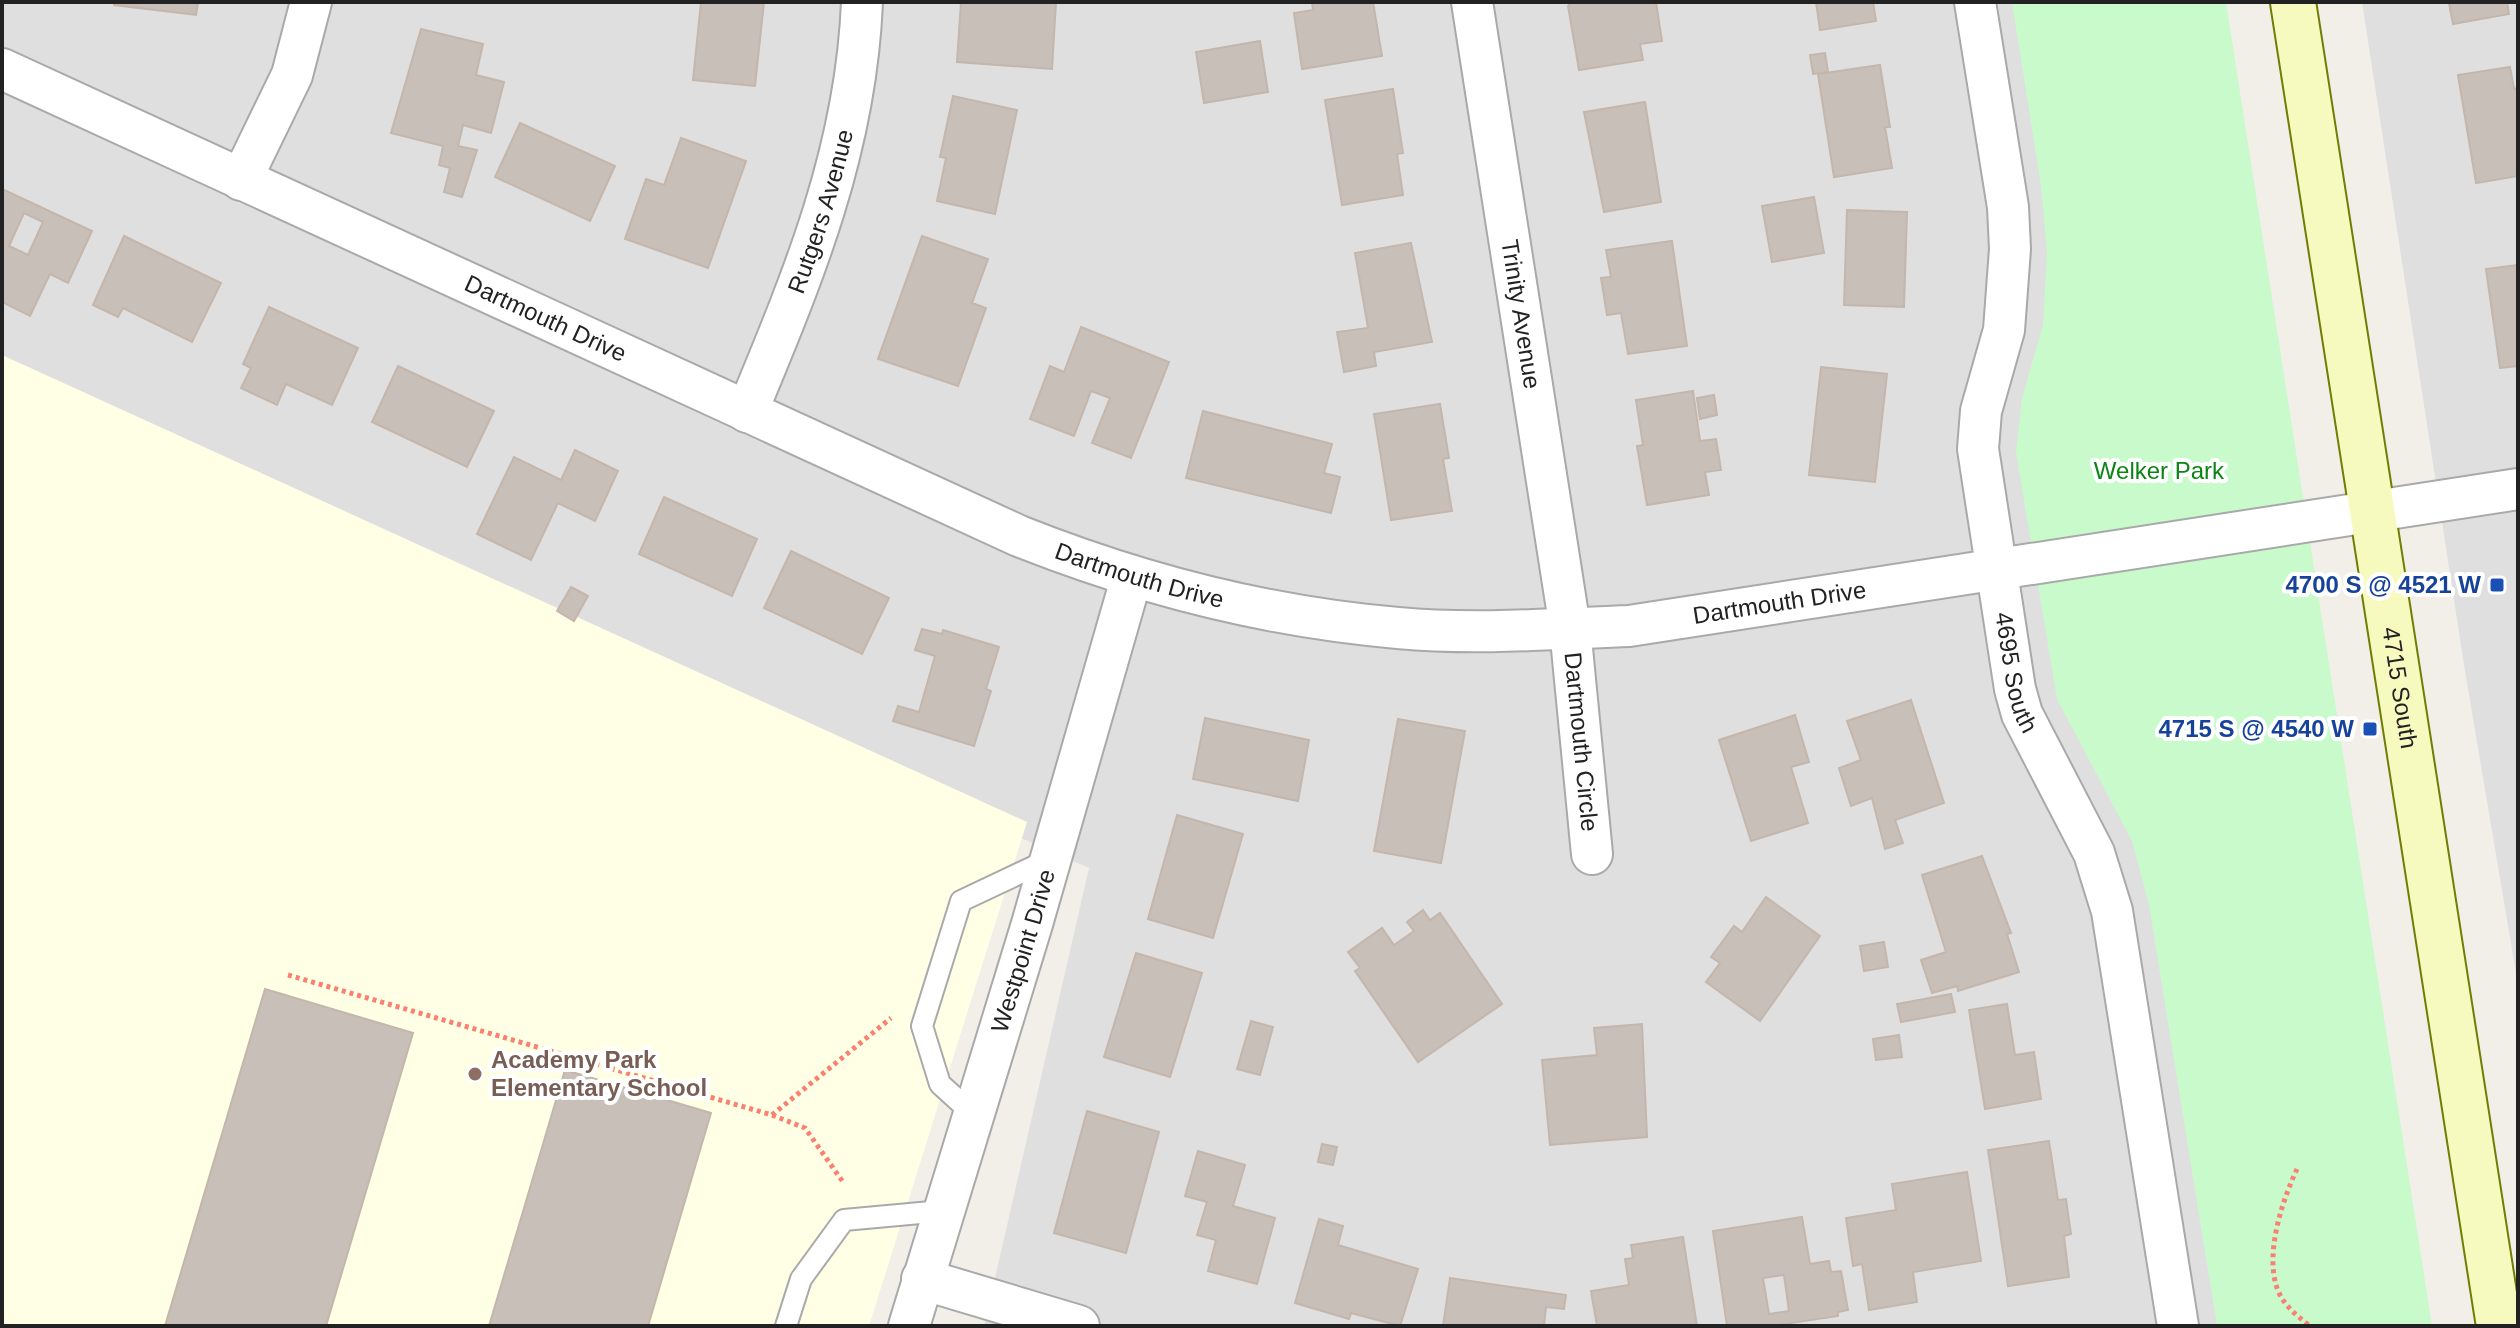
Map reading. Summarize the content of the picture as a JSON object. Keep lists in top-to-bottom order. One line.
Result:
{"streets":{"main road":["4715 South"],"street":["Rutgers Avenue","Trinity Avenue","Dartmouth Drive","4695 South","Dartmouth Circle","Westpoint Drive"]},"crossings":[["Rutgers Avenue","Dartmouth Drive"],["Trinity Avenue","Dartmouth Drive"],["Trinity Avenue","Dartmouth Circle"],["Dartmouth Drive","4695 South"],["Dartmouth Drive","4715 South"],["Dartmouth Drive","Dartmouth Circle"],["Dartmouth Drive","Westpoint Drive"]],"parks":["Welker Park"],"places":{"transit":["4700 S @ 4521 W","4715 S @ 4540 W"],"other":["Academy Park Elementary School"]}}
